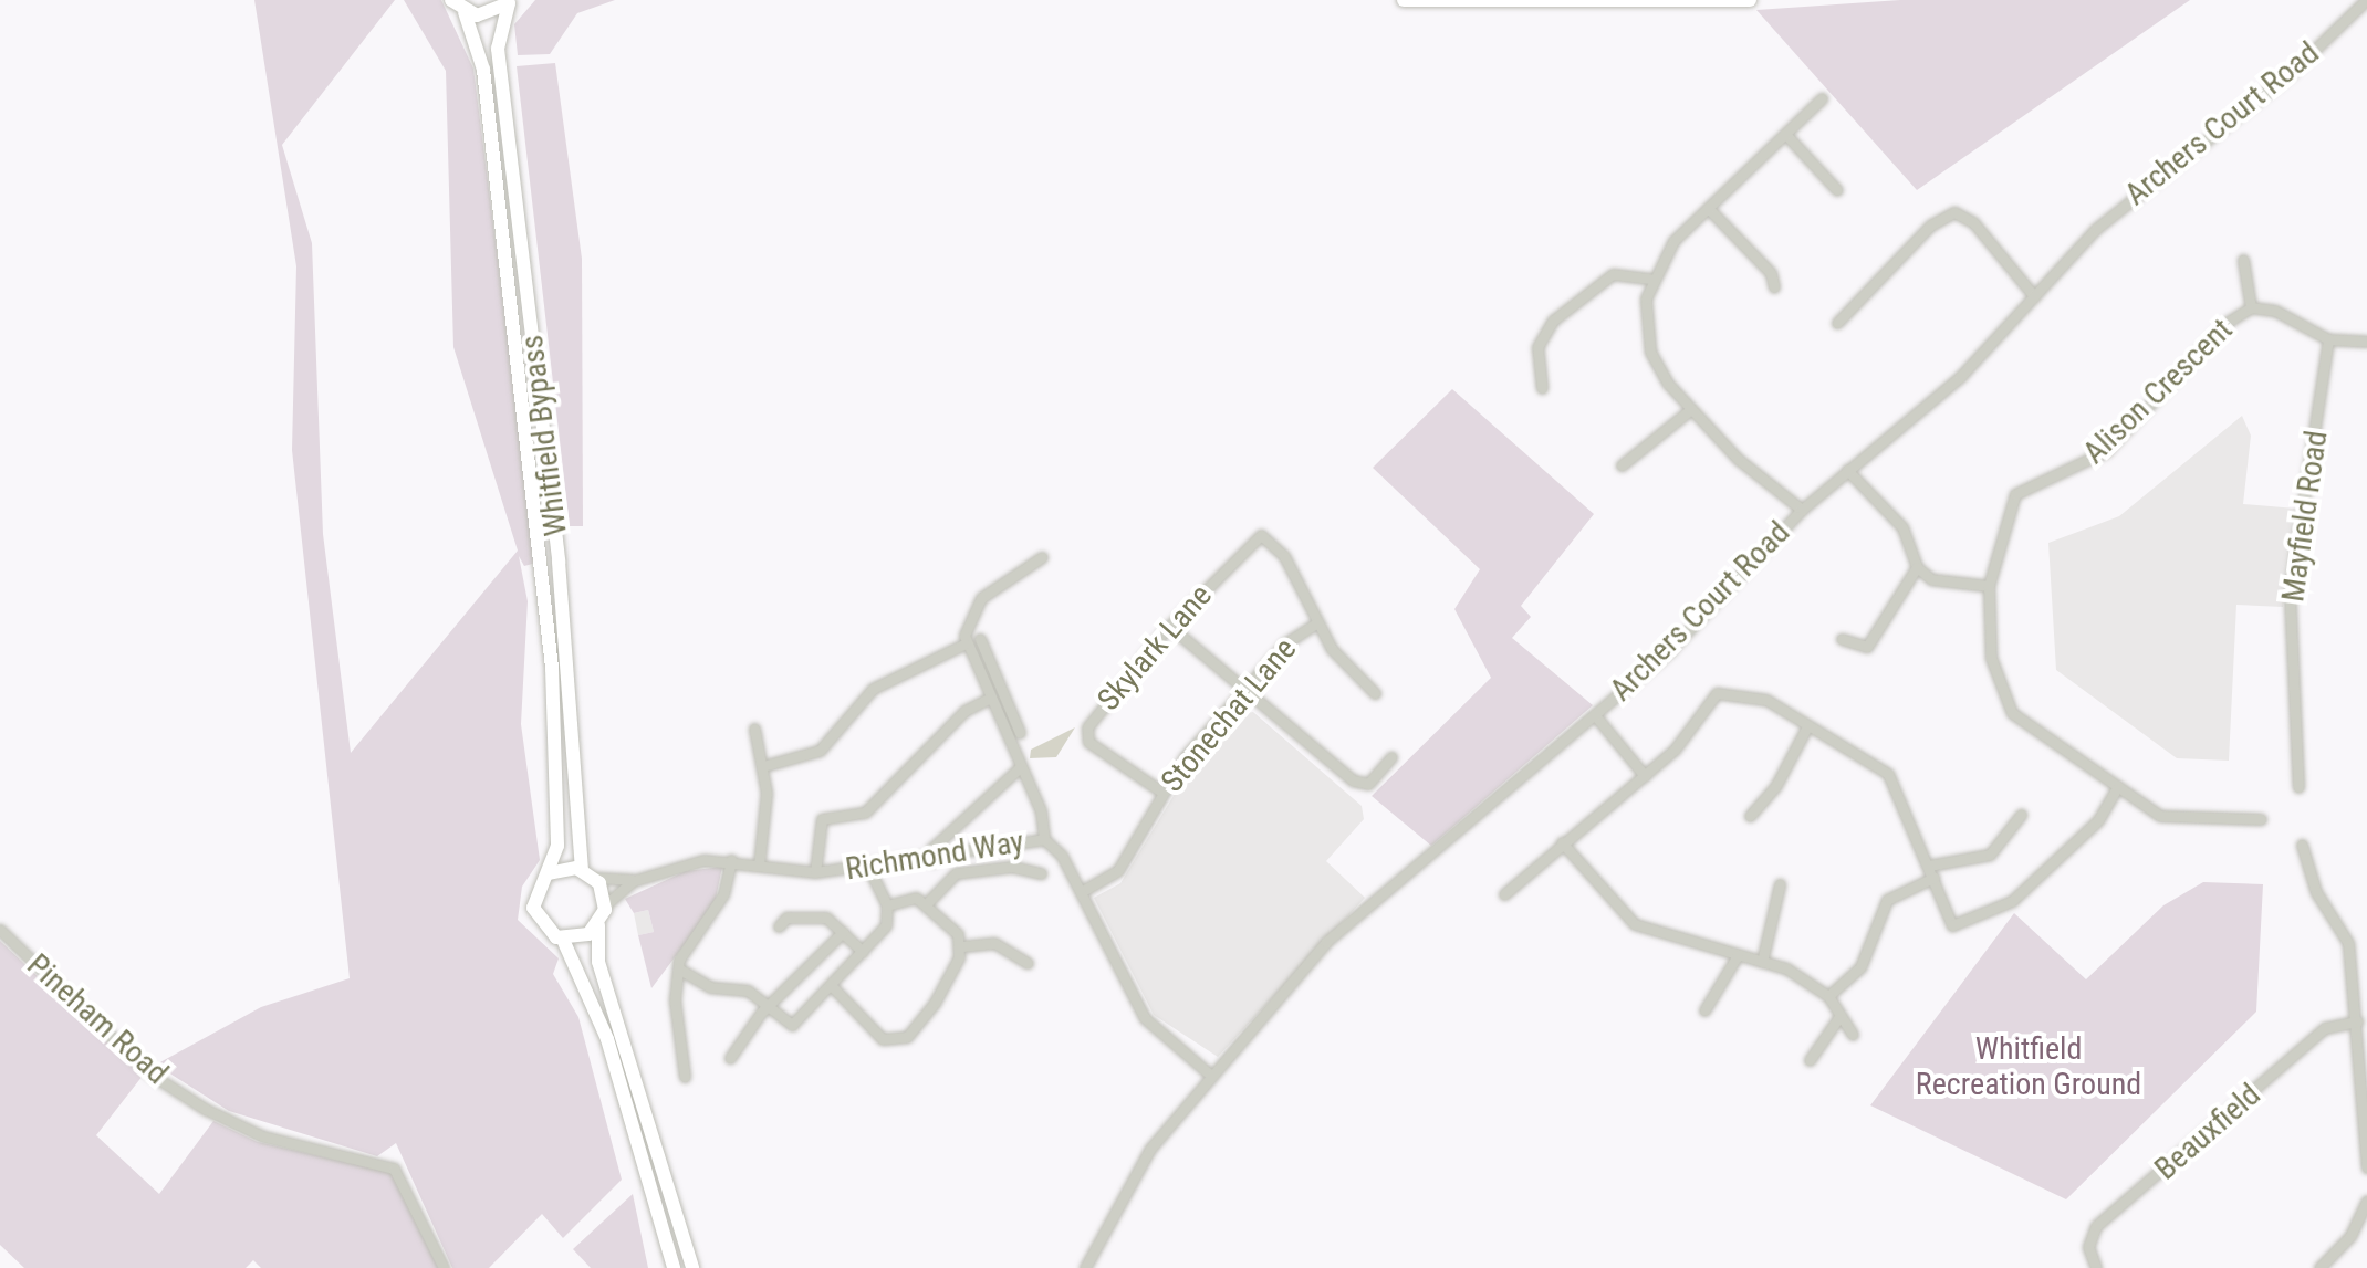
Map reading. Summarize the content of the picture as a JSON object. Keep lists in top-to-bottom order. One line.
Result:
{"streets":{"highway":["Whitfield Bypass"],"street":["Archers Court Road","Alison Crescent","Mayfield Road","Skylark Lane","Stonechat Lane","Richmond Way","Pineham Road","Beauxfield"]},"crossings":[["Archers Court Road","Richmond Way"],["Alison Crescent","Mayfield Road"],["Whitfield Bypass","Richmond Way"],["Skylark Lane","Stonechat Lane"],["Stonechat Lane","Richmond Way"]],"parks":["Whitfield Recreation Ground"]}
